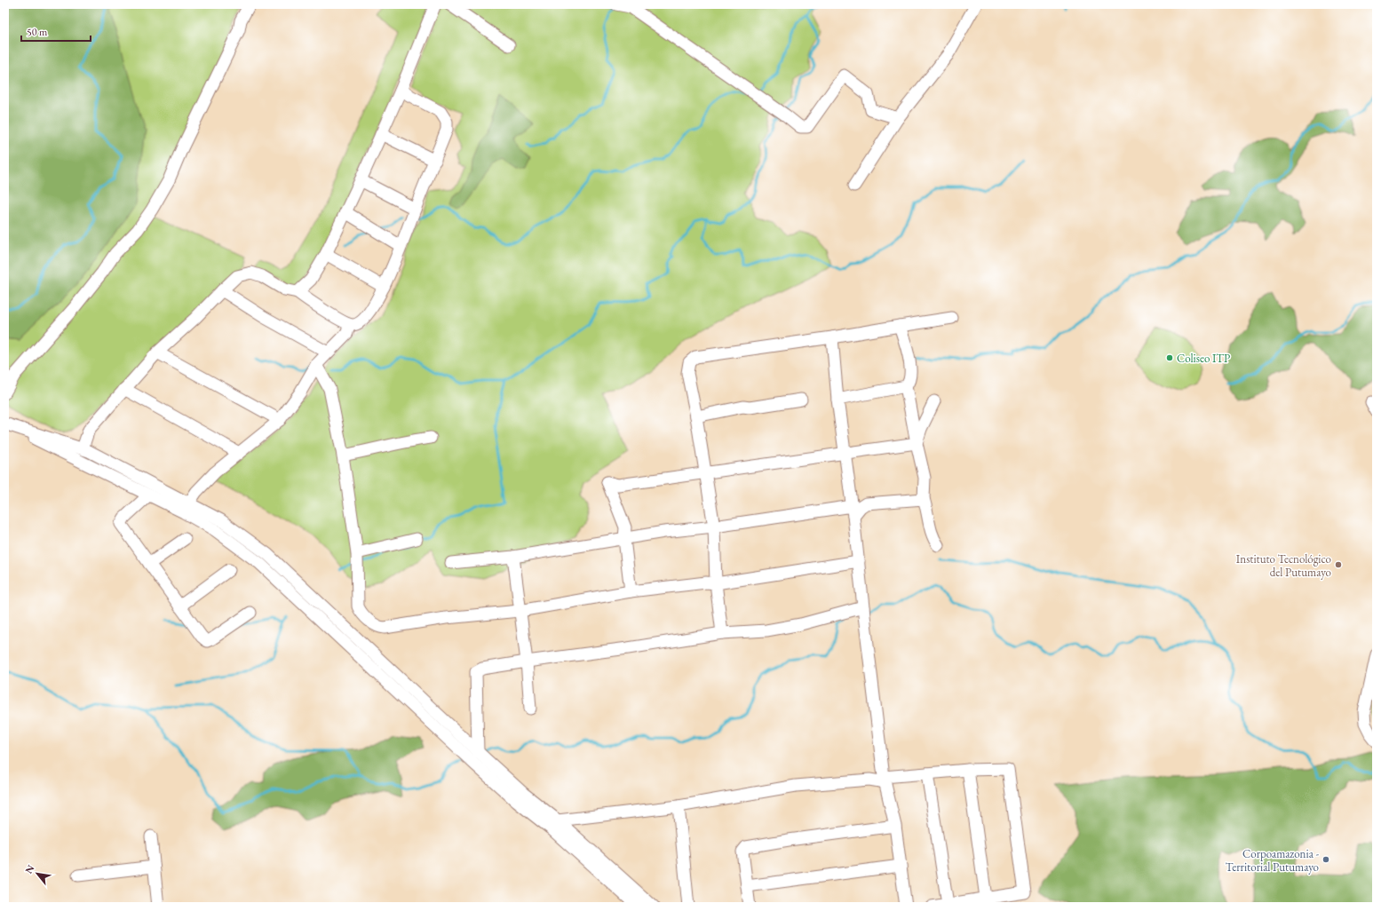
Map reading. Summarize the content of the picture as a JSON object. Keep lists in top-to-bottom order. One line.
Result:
{"places":["Coliseo ITP","Instituto Tecnológico del Putumayo","Corpoamazonia - Territorial Putumayo"],"scale_bar":"50 m","north":"top left"}
